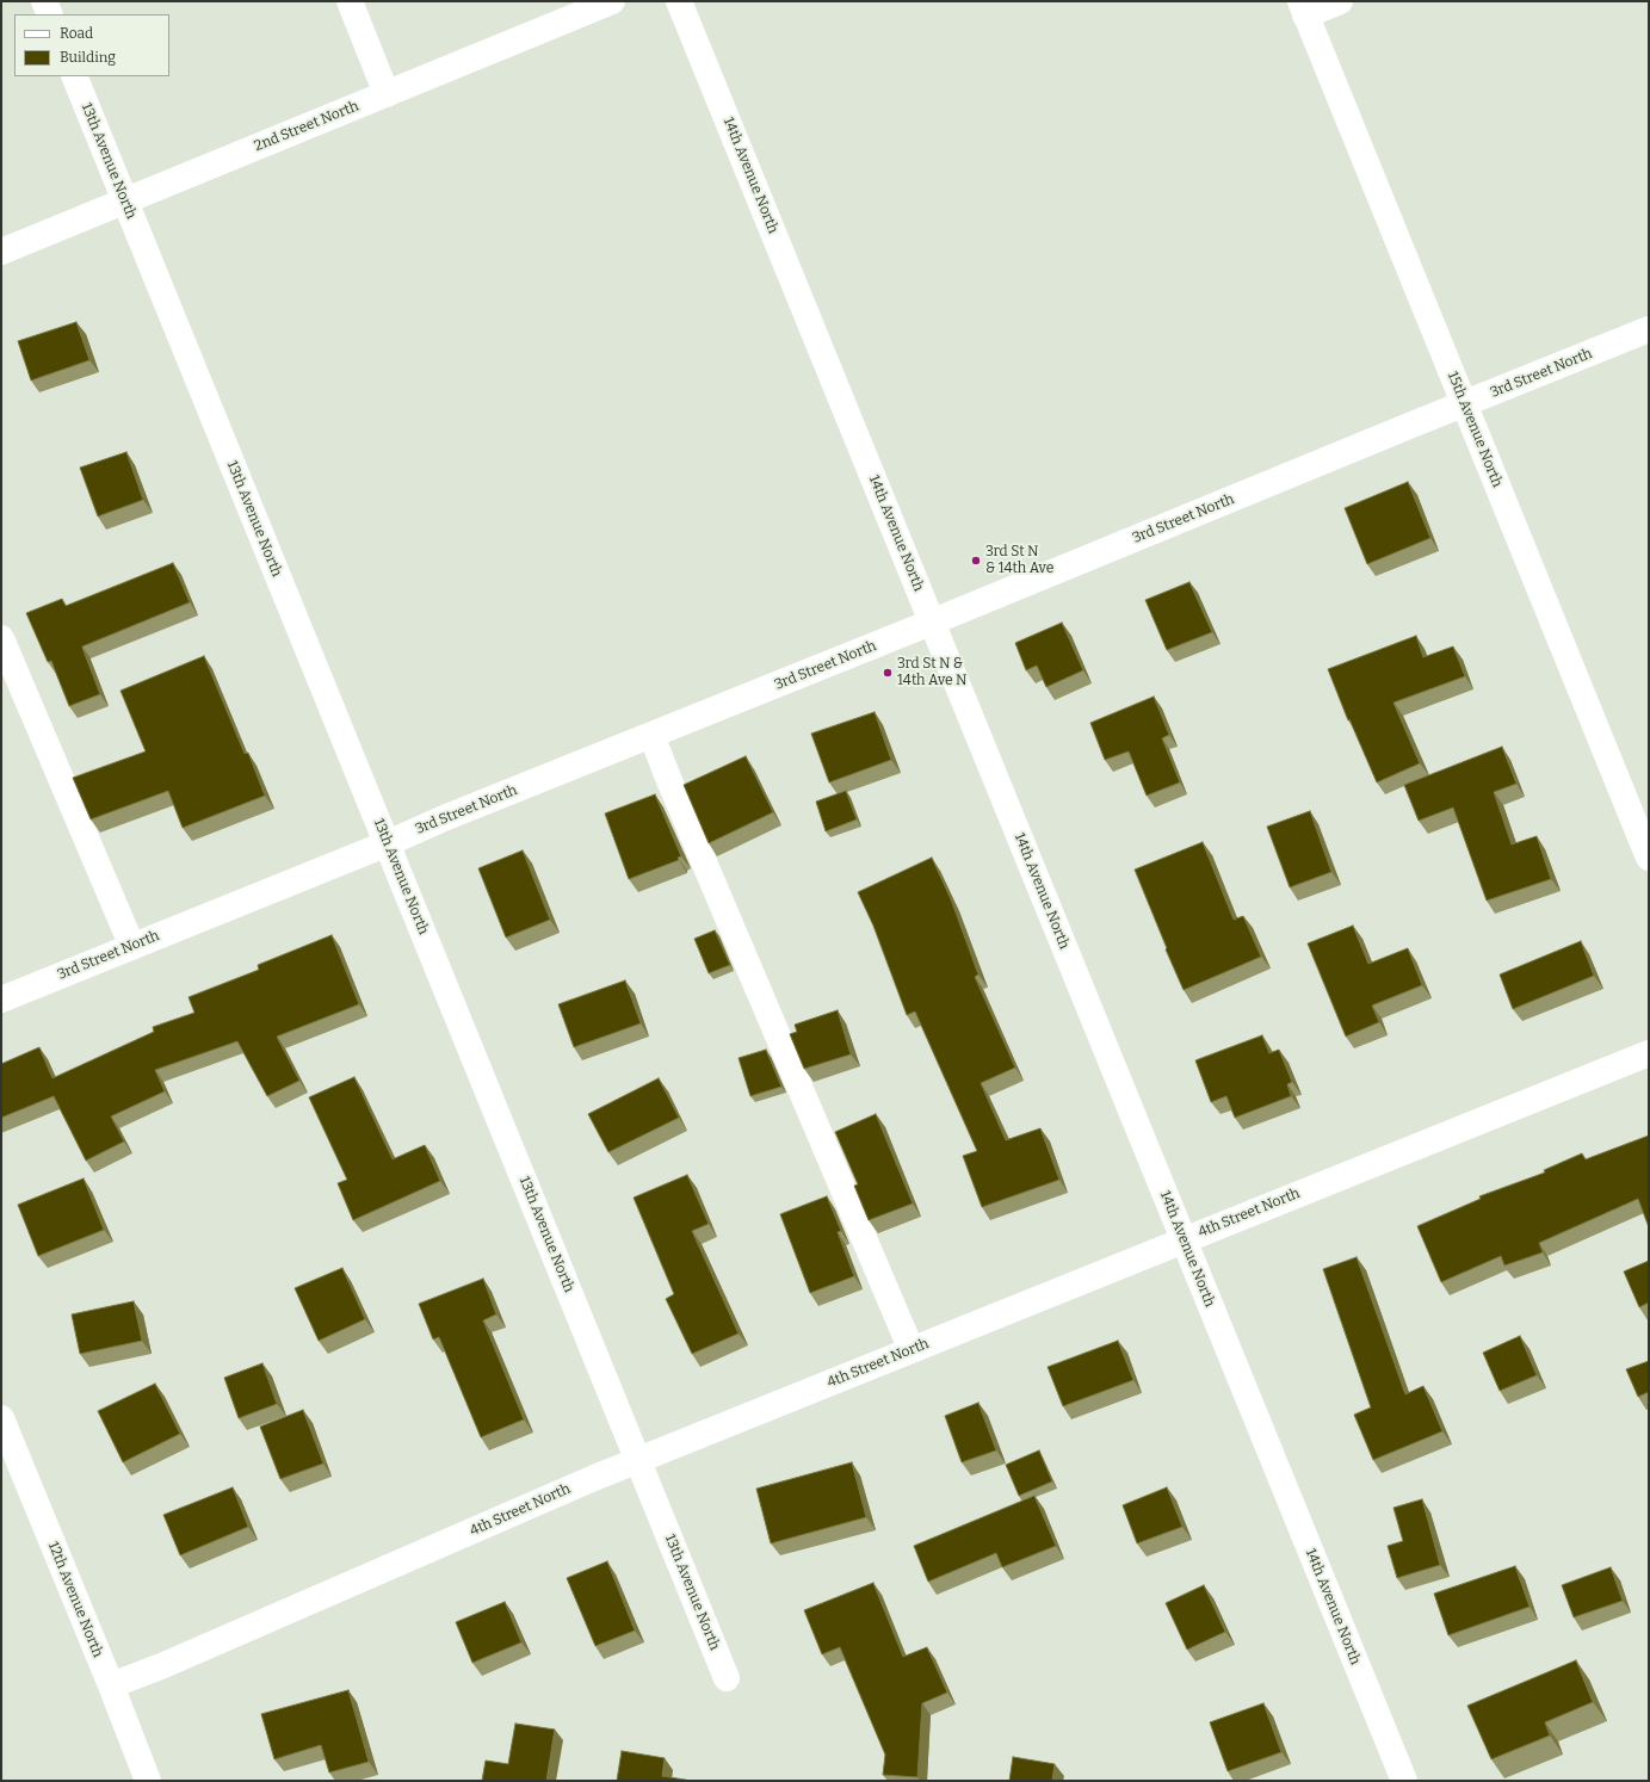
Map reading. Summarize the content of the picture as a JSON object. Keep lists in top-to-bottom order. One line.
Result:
{"streets":{"street":["2nd Street North","13th Avenue North","14th Avenue North","3rd Street North","15th Avenue North","4th Street North","12th Avenue North"]},"crossings":[["2nd Street North","13th Avenue North"],["13th Avenue North","3rd Street North"],["13th Avenue North","4th Street North"],["14th Avenue North","3rd Street North"],["14th Avenue North","4th Street North"],["3rd Street North","15th Avenue North"],["4th Street North","12th Avenue North"]],"places":["3rd St N & 14th Ave","3rd St N & 14th Ave N"],"legend":["Road","Building"]}
